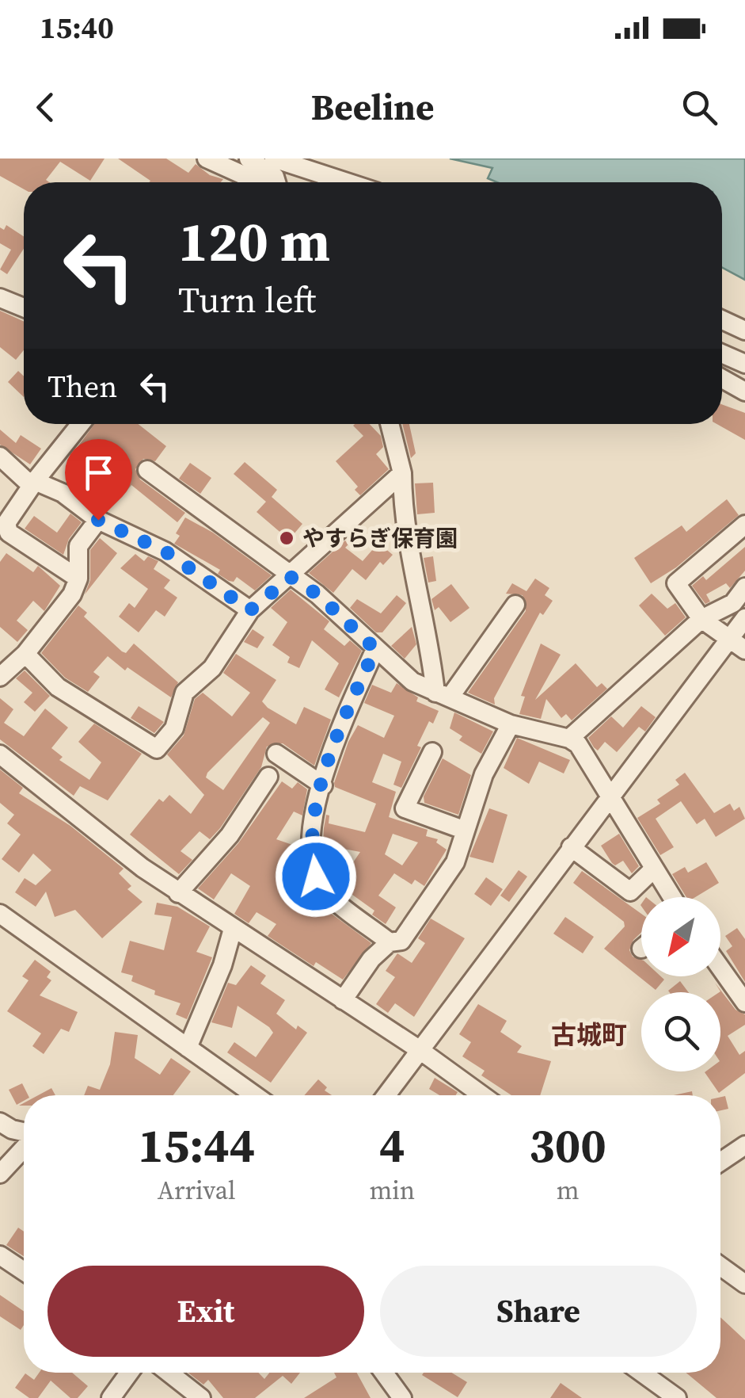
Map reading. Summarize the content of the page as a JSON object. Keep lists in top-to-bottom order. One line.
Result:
{"districts":["古城町"],"places":["やすらぎ保育園"],"north":"bottom left","page":{"status":"15:40","header":"Beeline","turn":["120 m","Turn left"],"then":"Then","eta":["15:44","Arrival","4","min","300","m"],"buttons":["Exit","Share"]}}
